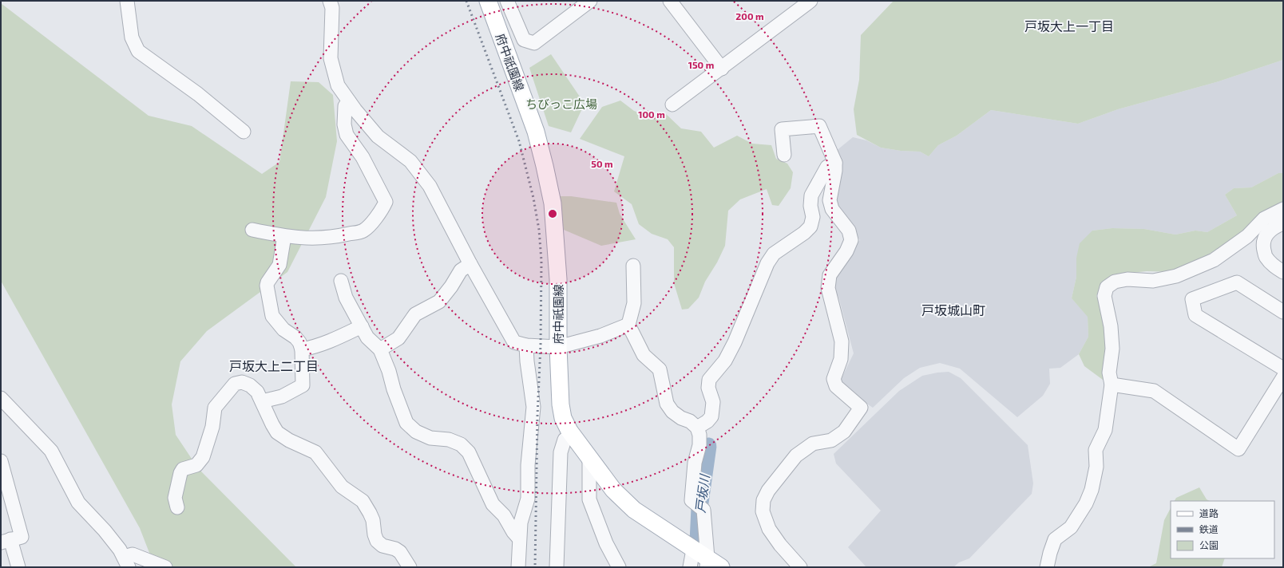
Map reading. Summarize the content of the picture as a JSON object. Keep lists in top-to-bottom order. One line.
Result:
{"streets":{"main road":["府中祇園線"]},"districts":["戸坂大上一丁目","戸坂城山町","戸坂大上二丁目"],"water":["戸坂川"],"parks":["ちびっこ広場"],"legend":["道路","鉄道","公園"],"rings":["200 m","150 m","100 m","50 m"]}
